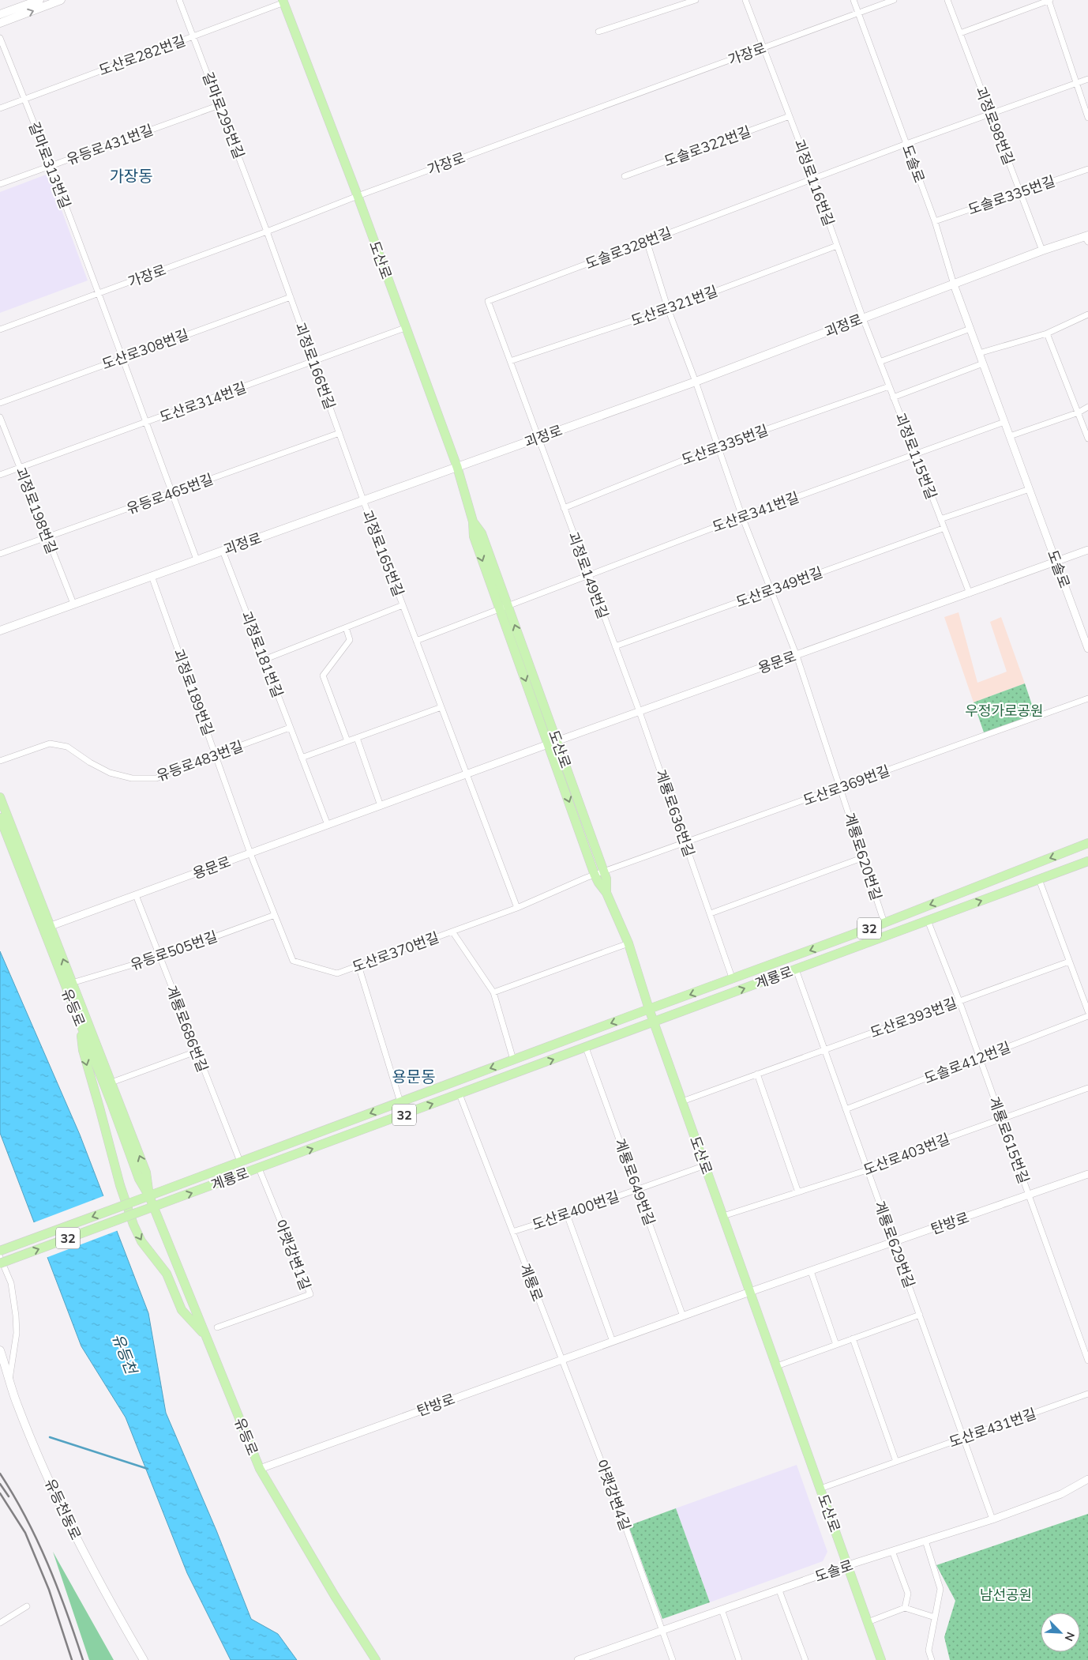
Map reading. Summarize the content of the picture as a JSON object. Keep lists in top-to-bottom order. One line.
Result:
{"streets":{"main road":["도산로","괴정로","32","계룡로","유등로","유등천동로"],"street":["가장로","도산로282번길","갈마로295번길","괴정로98번길","유등로431번길","도솔로322번길","도솔로","갈마로313번길","괴정로116번길","도솔로335번길","도솔로328번길","도산로321번길","도산로308번길","괴정로166번길","도산로314번길","도산로335번길","괴정로115번길","유등로465번길","괴정로198번길","도산로341번길","괴정로165번길","괴정로149번길","도산로349번길","괴정로181번길","용문로","괴정로189번길","유등로483번길","도산로369번길","계룡로636번길","계룡로620번길","유등로505번길","도산로370번길","도산로393번길","계룡로686번길","도솔로412번길","계룡로615번길","도산로403번길","계룡로649번길","도산로400번길","탄방로","계룡로629번길","아랫강변1길","도산로431번길","아랫강변4길"]},"crossings":[["가장로","갈마로295번길"],["가장로","도솔로"],["가장로","갈마로313번길"],["가장로","괴정로116번길"],["가장로","도산로"],["가장로","괴정로166번길"],["도산로282번길","갈마로295번길"],["도산로282번길","갈마로313번길"],["도산로282번길","도산로"],["갈마로295번길","유등로431번길"],["갈마로295번길","괴정로166번길"],["괴정로98번길","도솔로335번길"],["괴정로98번길","도솔로328번길"],["괴정로98번길","괴정로"],["유등로431번길","갈마로313번길"],["도솔로322번길","괴정로116번길"],["도솔로","도솔로335번길"],["도솔로","도솔로328번길"],["도솔로","도산로"],["도솔로","괴정로"],["도솔로","도산로341번길"],["도솔로","용문로"],["도솔로","계룡로629번길"],["도솔로","아랫강변4길"],["갈마로313번길","괴정로"],["갈마로313번길","도산로308번길"],["갈마로313번길","도산로314번길"],["갈마로313번길","유등로465번길"],["괴정로116번길","도솔로328번길"],["괴정로116번길","도산로321번길"],["괴정로116번길","괴정로"],["괴정로116번길","괴정로115번길"],["도솔로328번길","도산로321번길"],["도솔로328번길","괴정로"],["도솔로328번길","괴정로149번길"],["도솔로328번길","계룡로620번길"],["도산로","괴정로"],["도산로","도산로314번길"],["도산로","도산로341번길"],["도산로","용문로"],["도산로","도산로369번길"],["도산로","도산로370번길"],["도산로","계룡로"],["도산로","도산로393번길"],["도산로","도산로403번길"],["도산로","도산로400번길"],["도산로","탄방로"],["도산로","도산로431번길"],["도산로321번길","계룡로620번길"],["괴정로","괴정로166번길"],["괴정로","괴정로115번길"],["괴정로","괴정로198번길"],["괴정로","괴정로165번길"],["괴정로","괴정로149번길"],["괴정로","괴정로181번길"],["괴정로","괴정로189번길"],["괴정로","계룡로620번길"],["도산로308번길","괴정로166번길"],["괴정로166번길","도산로314번길"],["괴정로166번길","유등로465번길"],["괴정로166번길","괴정로165번길"],["도산로314번길","괴정로198번길"],["도산로335번길","괴정로115번길"],["도산로335번길","괴정로149번길"],["도산로335번길","계룡로620번길"],["괴정로115번길","도산로341번길"],["괴정로115번길","도산로349번길"],["괴정로115번길","용문로"],["유등로465번길","괴정로198번길"],["도산로341번길","괴정로149번길"],["도산로341번길","계룡로620번길"],["괴정로165번길","괴정로181번길"],["괴정로165번길","용문로"],["괴정로149번길","도산로349번길"],["괴정로149번길","용문로"],["괴정로149번길","계룡로636번길"],["도산로349번길","계룡로620번길"],["괴정로181번길","용문로"],["괴정로181번길","유등로483번길"],["용문로","괴정로189번길"],["용문로","계룡로636번길"],["용문로","계룡로620번길"],["용문로","도산로370번길"],["용문로","유등로"],["용문로","계룡로686번길"],["괴정로189번길","유등로483번길"],["괴정로189번길","도산로370번길"],["도산로369번길","계룡로636번길"],["도산로369번길","계룡로620번길"],["도산로369번길","도산로370번길"],["계룡로636번길","계룡로"],["계룡로620번길","계룡로"],["유등로505번길","도산로370번길"],["유등로505번길","유등로"],["유등로505번길","계룡로686번길"],["계룡로","유등로"],["계룡로","계룡로686번길"],["계룡로","계룡로615번길"],["계룡로","계룡로649번길"],["계룡로","도산로400번길"],["계룡로","탄방로"],["계룡로","계룡로629번길"],["계룡로","아랫강변1길"],["계룡로","아랫강변4길"],["유등로","탄방로"],["도산로393번길","계룡로615번길"],["도산로393번길","계룡로629번길"],["도솔로412번길","계룡로615번길"],["도솔로412번길","계룡로629번길"],["계룡로615번길","도산로403번길"],["계룡로615번길","탄방로"],["도산로403번길","계룡로629번길"],["계룡로649번길","도산로400번길"],["계룡로649번길","탄방로"],["탄방로","계룡로629번길"],["탄방로","아랫강변4길"],["계룡로629번길","도산로431번길"]],"districts":["가장동","용문동"],"water":["유등천"],"parks":["우정가로공원","남선공원"],"north":"bottom right"}
